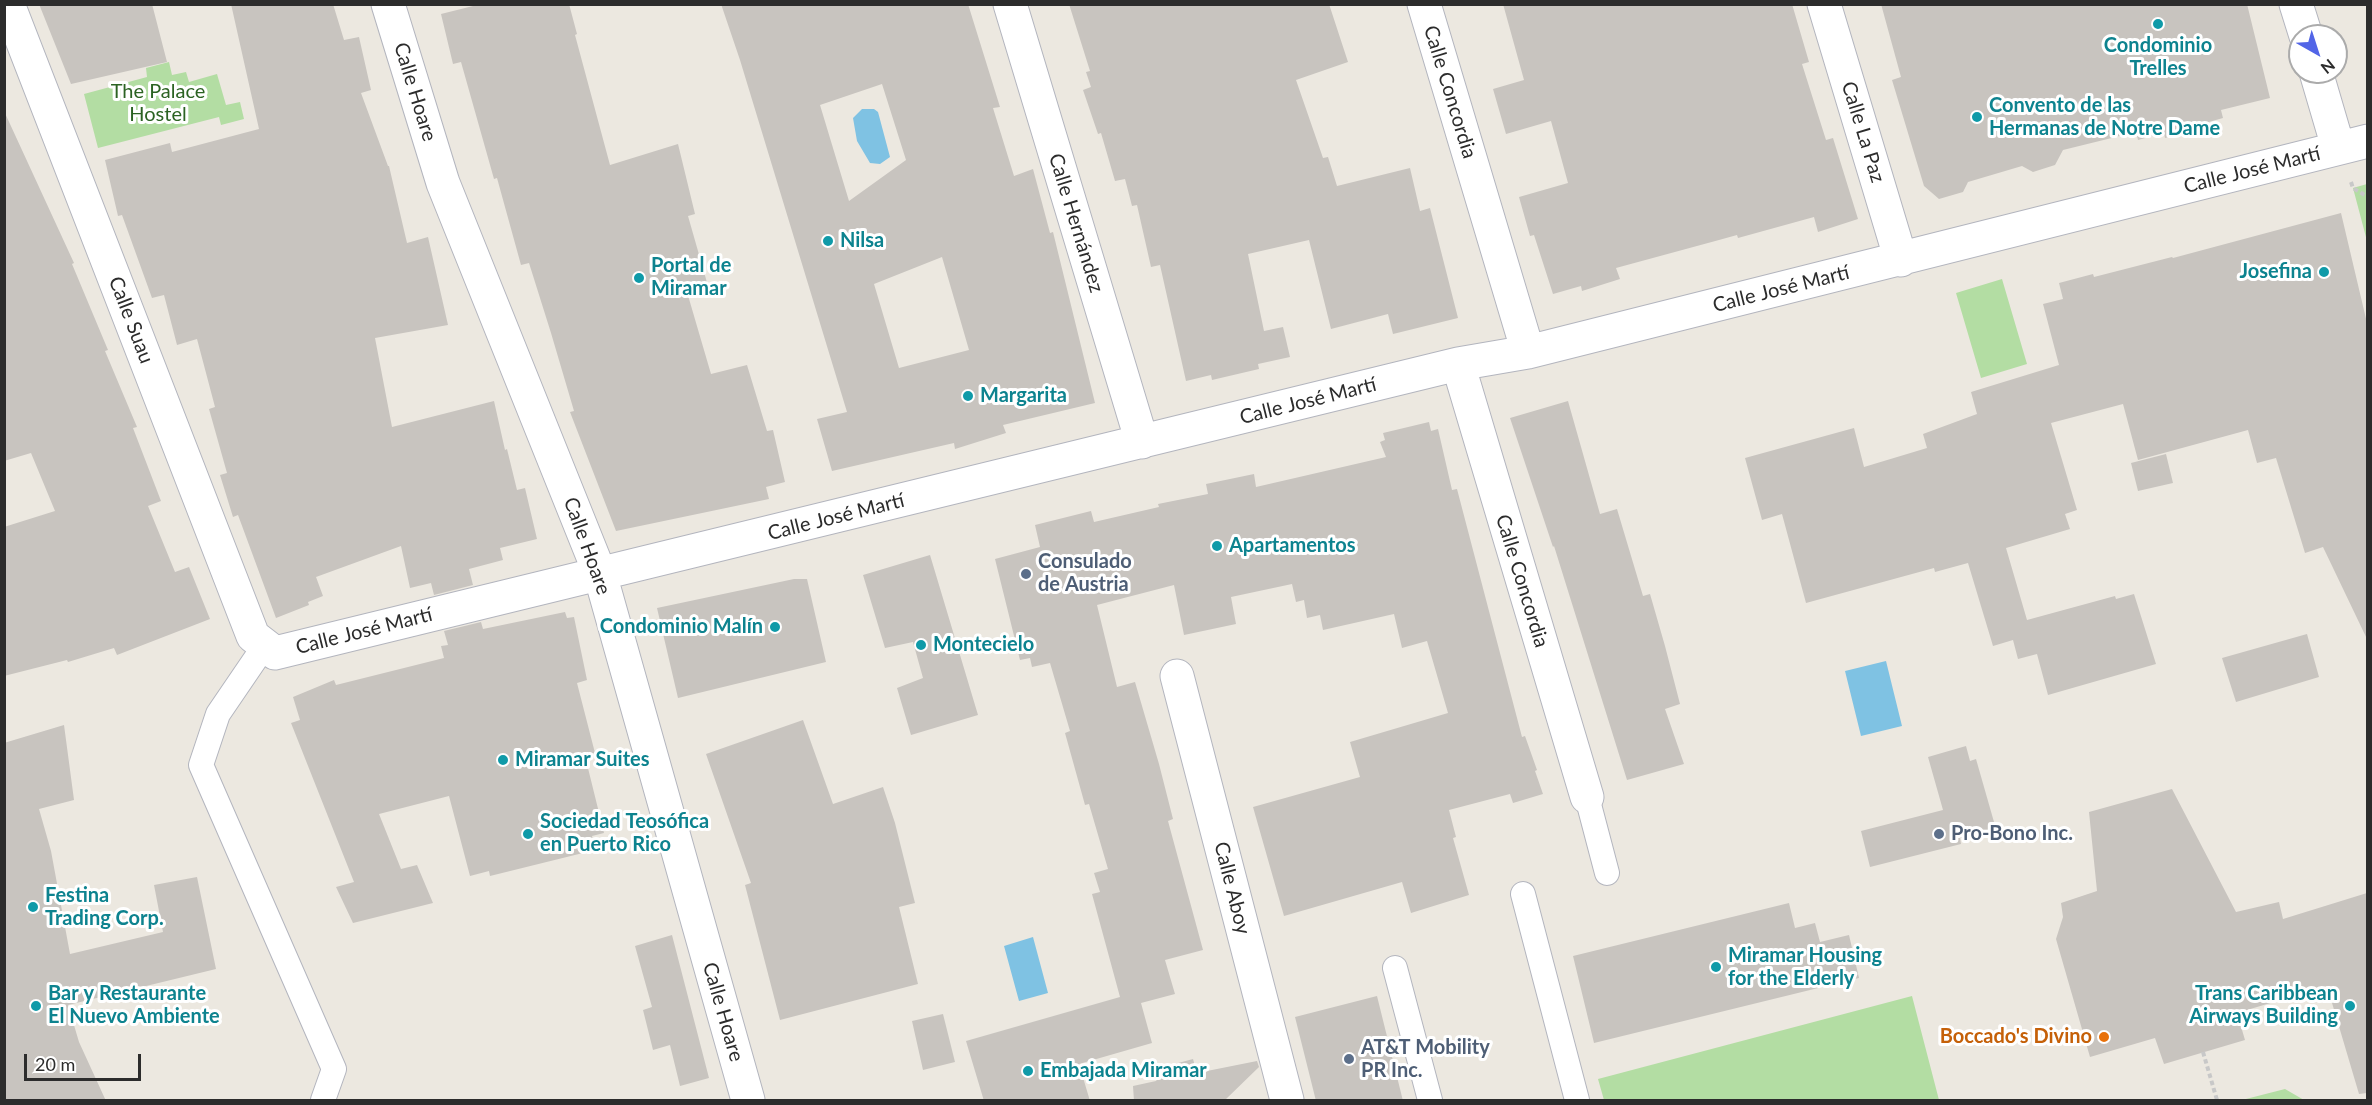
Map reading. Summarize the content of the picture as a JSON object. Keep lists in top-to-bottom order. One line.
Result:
{"streets":{"street":["Calle Hoare","Calle Concordia","Calle La Paz","Calle José Martí","Calle Hernández","Calle Suau","Calle Aboy"]},"crossings":[["Calle Hoare","Calle José Martí"],["Calle Concordia","Calle José Martí"],["Calle La Paz","Calle José Martí"],["Calle José Martí","Calle Hernández"],["Calle José Martí","Calle Suau"]],"parks":["The Palace Hostel"],"places":["Condominio Trelles","Convento de las Hermanas de Notre Dame","Nilsa","Josefina","Portal de Miramar","Margarita","Apartamentos","Consulado de Austria","Condominio Malín","Montecielo","Miramar Suites","Sociedad Teosófica en Puerto Rico","Pro-Bono Inc.","Festina Trading Corp.","Miramar Housing for the Elderly","Bar y Restaurante El Nuevo Ambiente","Trans Caribbean Airways Building","Boccado's Divino","AT&T Mobility PR Inc.","Embajada Miramar"],"scale_bar":"20 m","north":"bottom right"}
